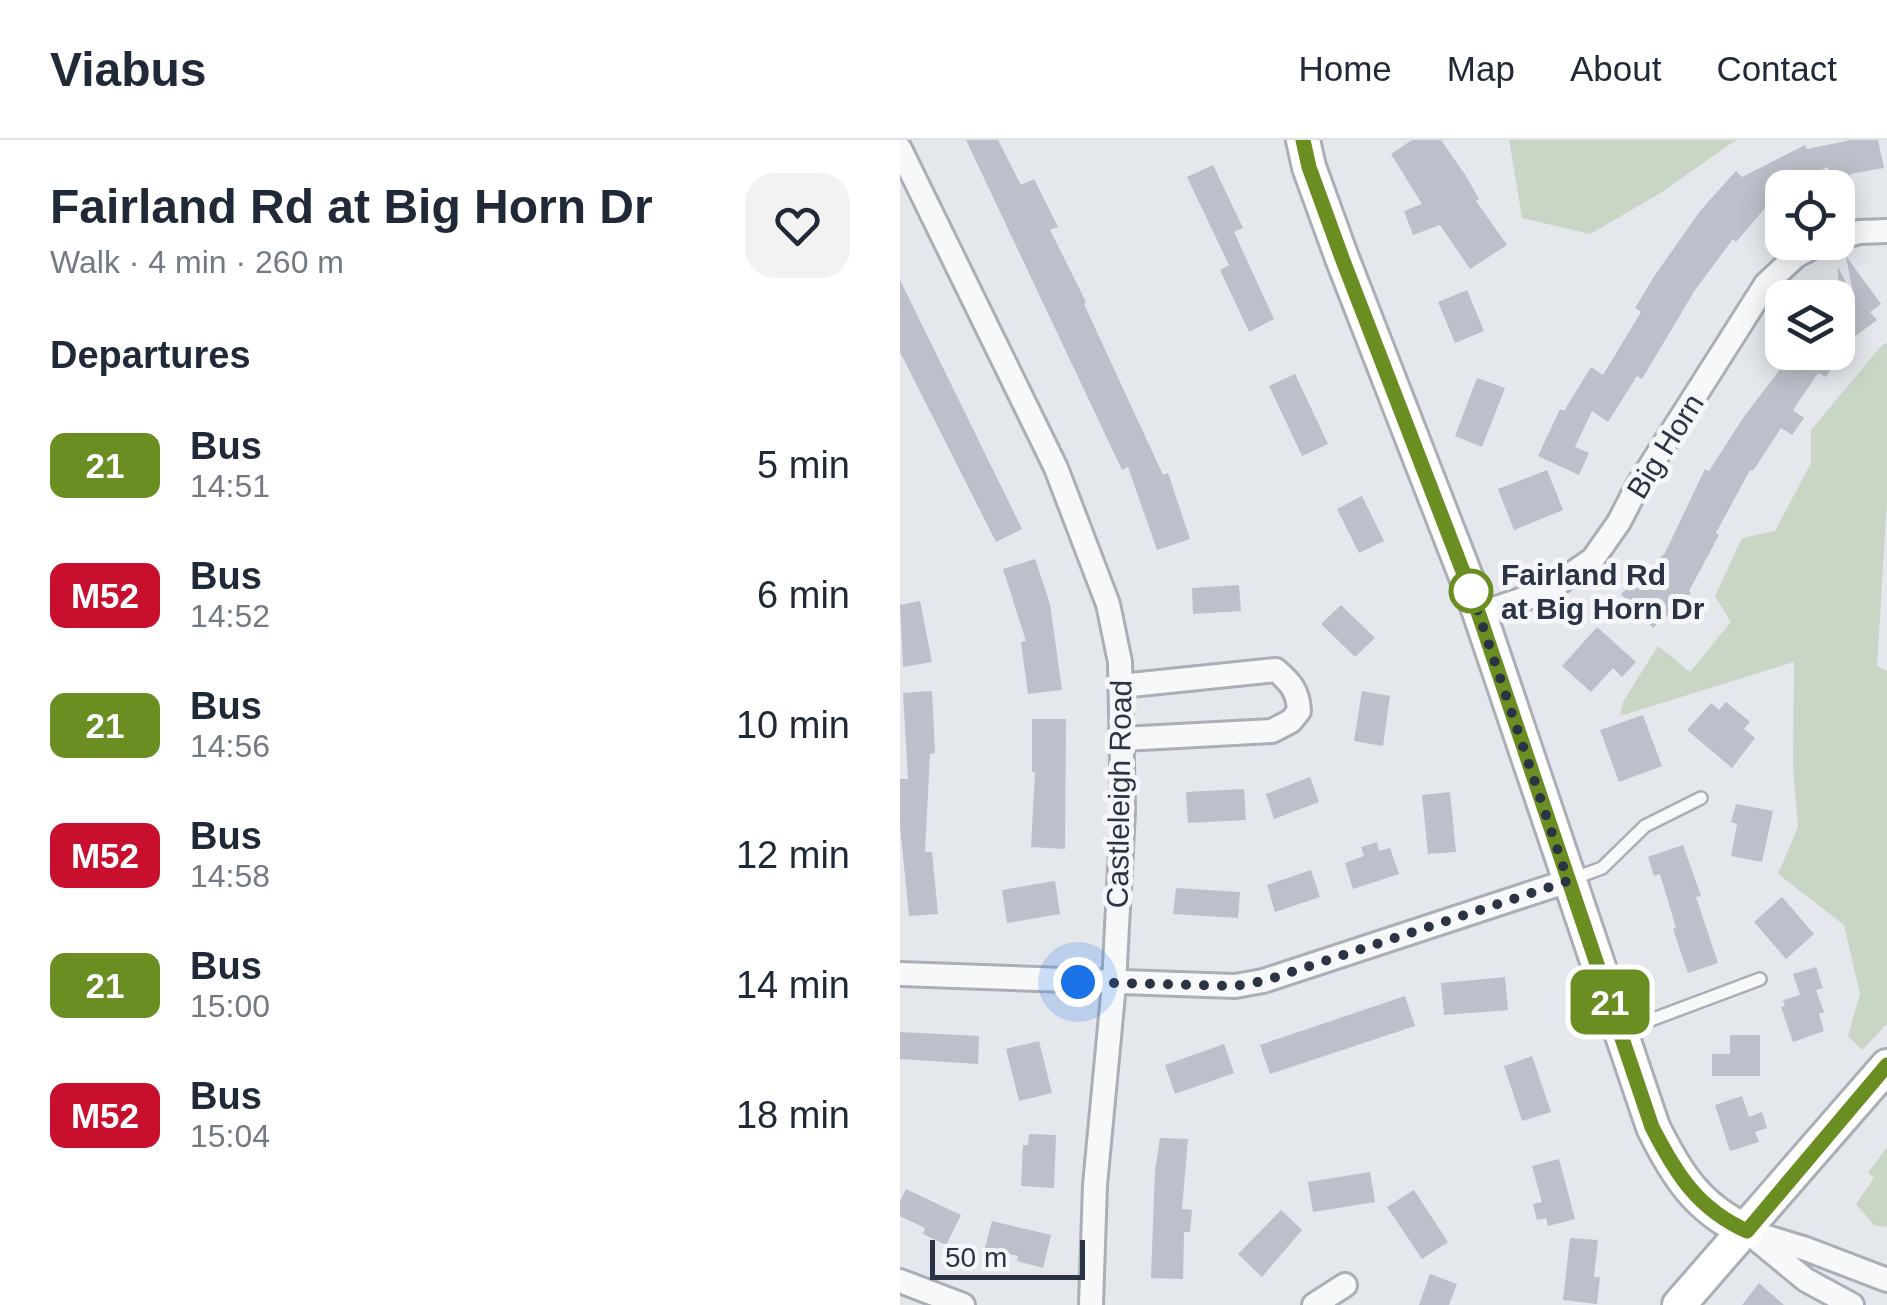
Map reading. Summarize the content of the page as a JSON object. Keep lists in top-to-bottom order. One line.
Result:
{"streets":{"street":["Big Horn","Castleleigh Road"]},"places":["Fairland Rd at Big Horn Dr"],"lines":["bus line 21"],"scale_bar":"50 m","page":{"header":"Viabus","nav":["Home","Map","About","Contact"],"heading":[["Fairland Rd at Big Horn Dr","Walk · 4 min · 260 m"],"Departures"],"on_map":"21","list":[{"mark":"21","name":"Bus","note":"14:51","value":"5 min"},{"mark":"M52","name":"Bus","note":"14:52","value":"6 min"},{"mark":"21","name":"Bus","note":"14:56","value":"10 min"},{"mark":"M52","name":"Bus","note":"14:58","value":"12 min"},{"mark":"21","name":"Bus","note":"15:00","value":"14 min"},{"mark":"M52","name":"Bus","note":"15:04","value":"18 min"}],"scale":"50 m"}}
